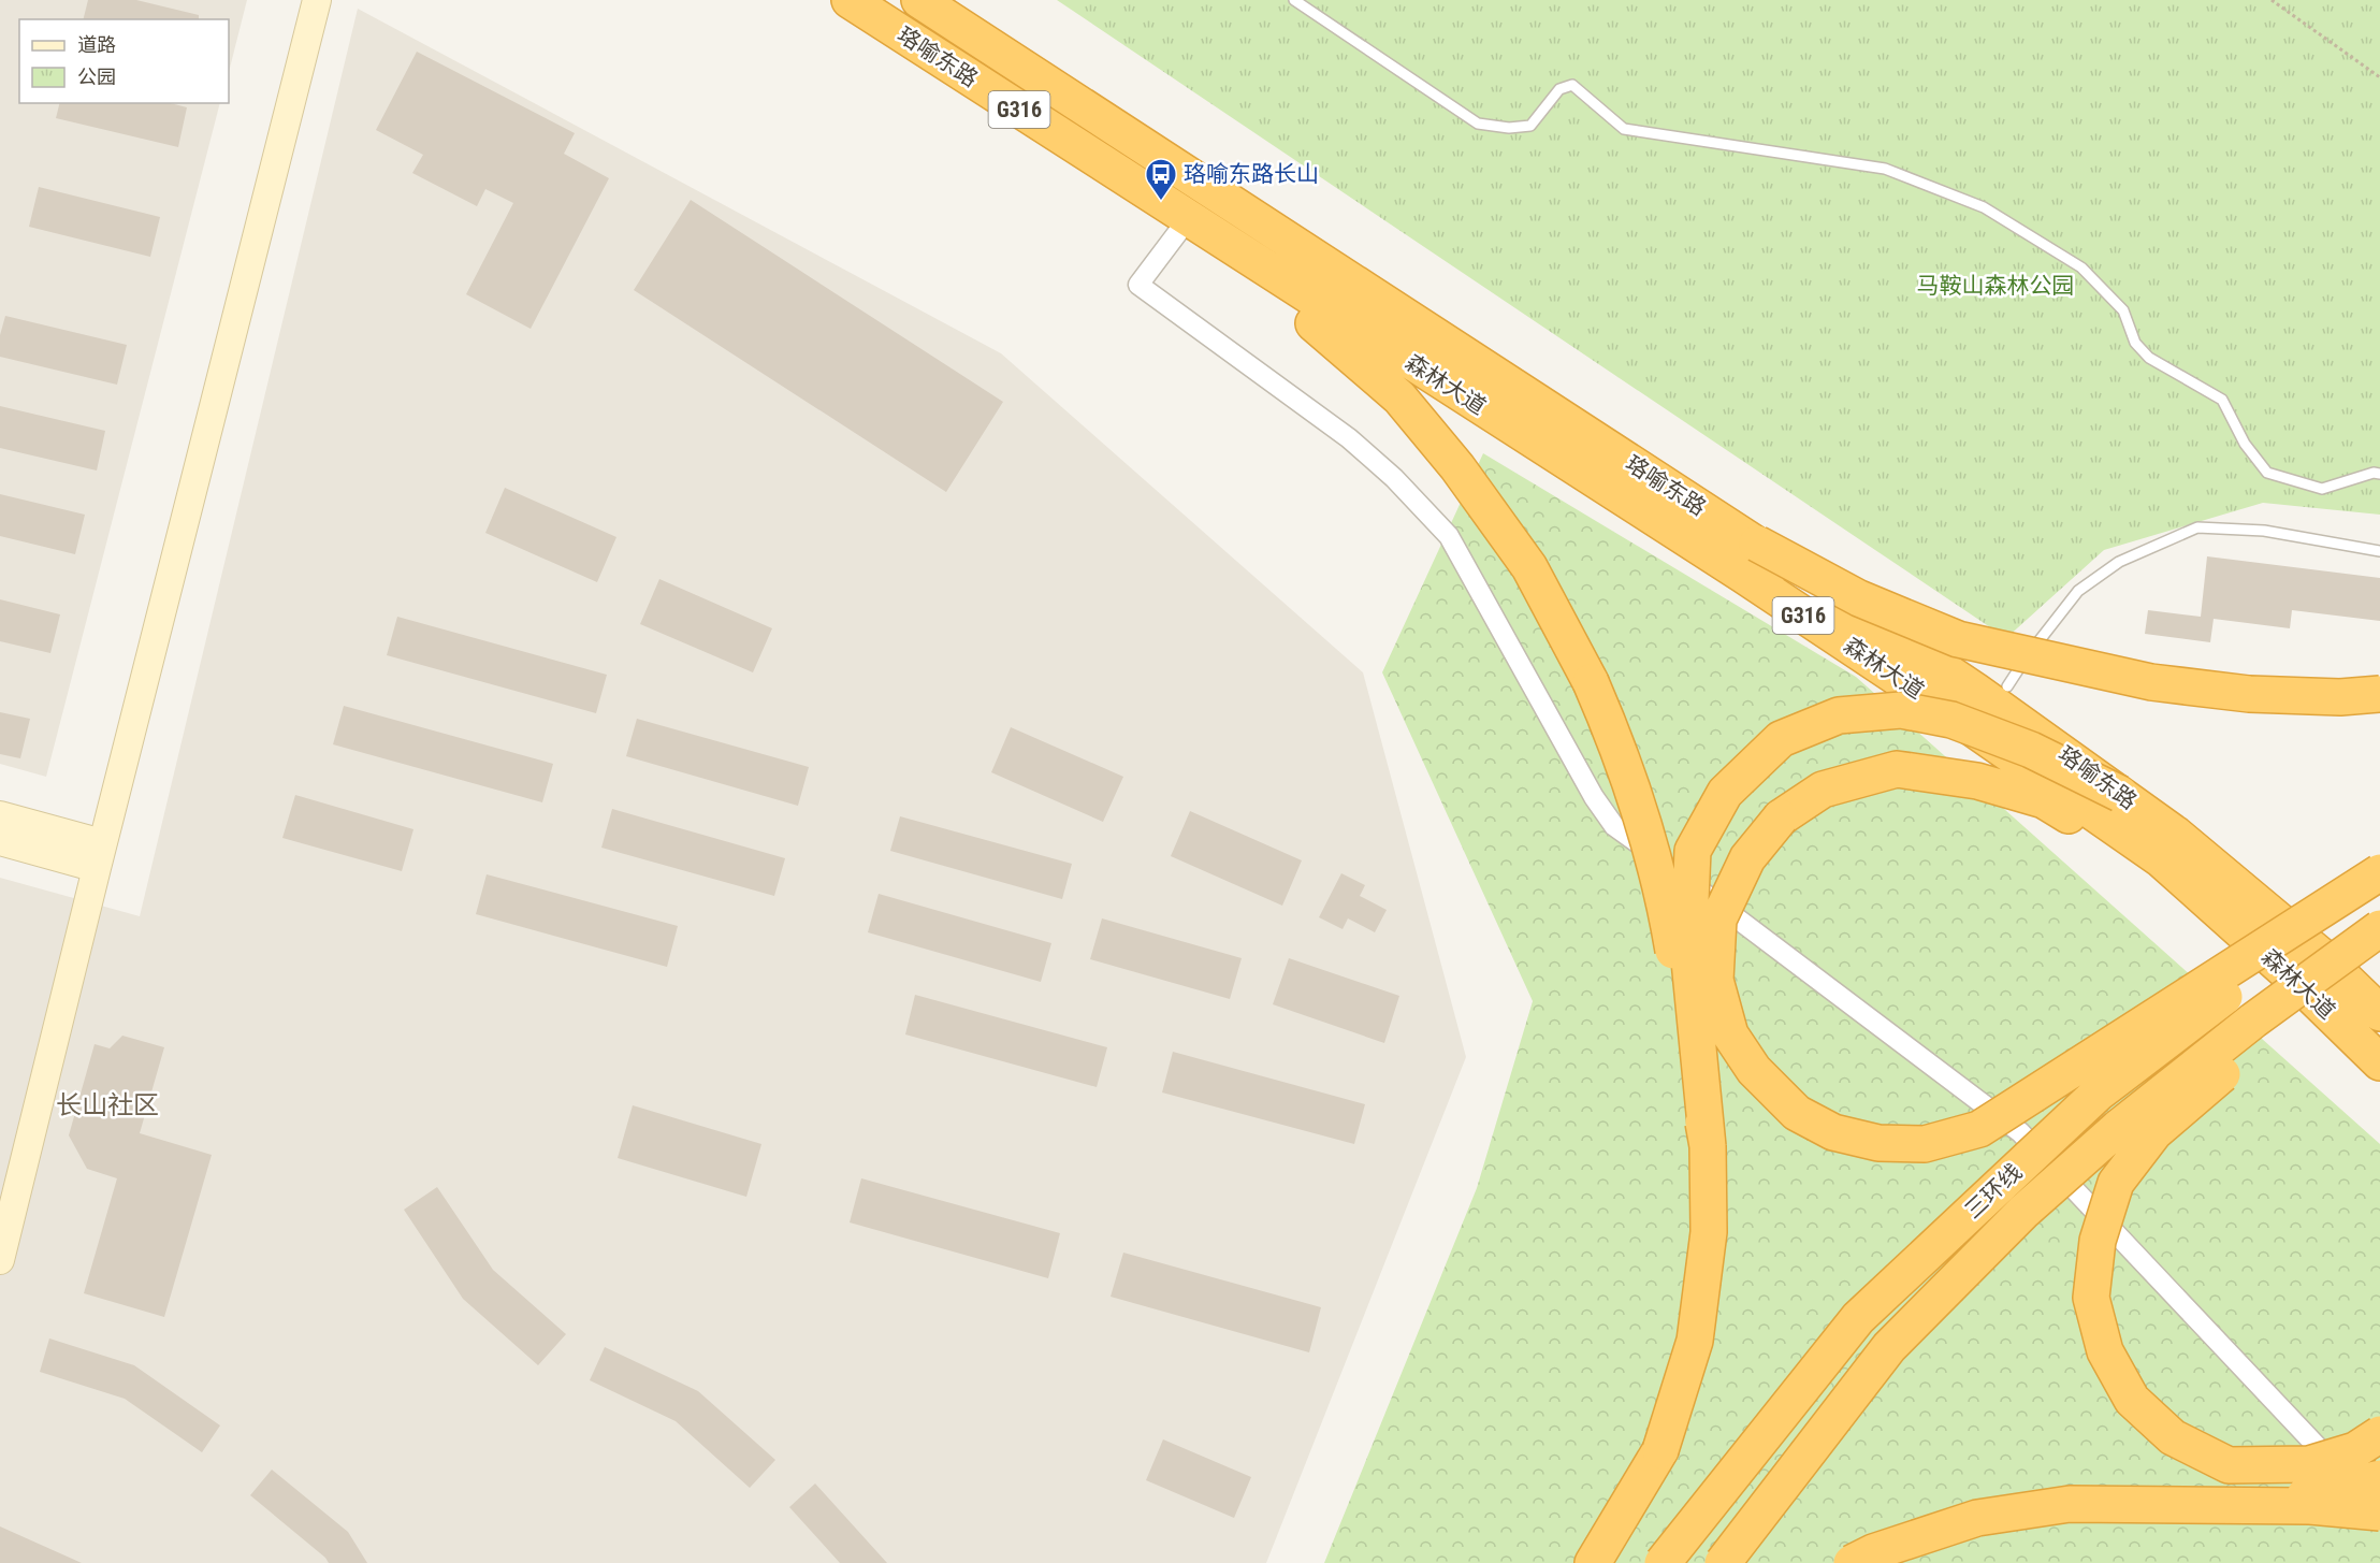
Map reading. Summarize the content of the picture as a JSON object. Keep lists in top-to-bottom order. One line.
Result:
{"streets":{"highway":["珞喻东路","G316","森林大道","三环线"]},"crossings":[["珞喻东路","G316"],["珞喻东路","森林大道"]],"districts":["长山社区"],"parks":["马鞍山森林公园"],"places":{"bus stop":["珞喻东路长山"]},"legend":["道路","公园"]}
